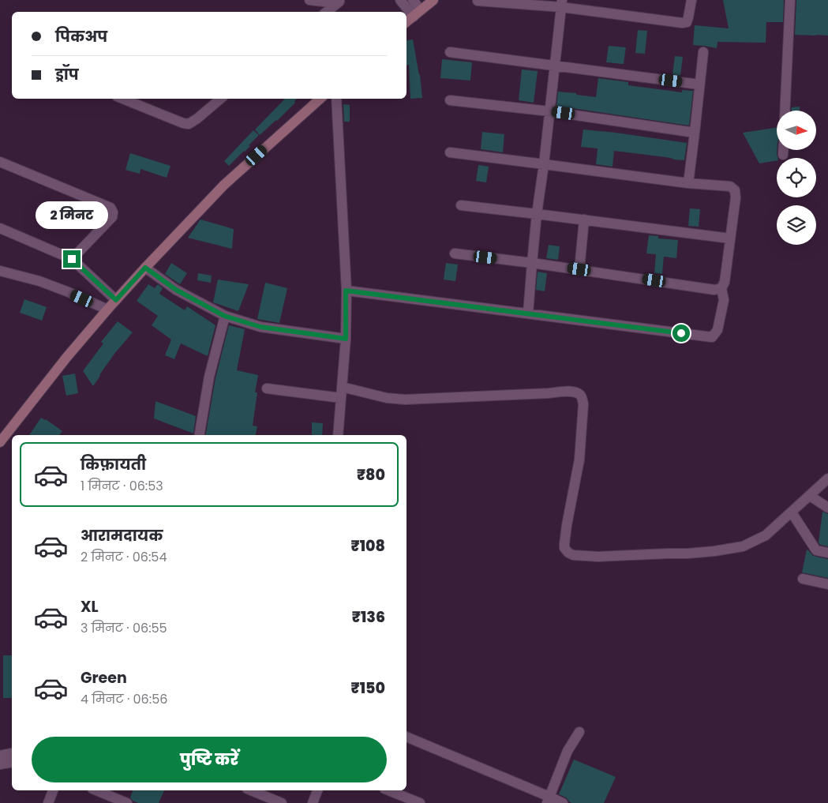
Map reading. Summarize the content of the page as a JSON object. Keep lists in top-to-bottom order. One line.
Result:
{"north":"right","page":{"banner":["पिकअप","ड्रॉप"],"bubble":"2 मिनट","list":[{"name":"किफ़ायती","note":"1 मिनट · 06:53","value":"₹80"},{"name":"आरामदायक","note":"2 मिनट · 06:54","value":"₹108"},{"name":"XL","note":"3 मिनट · 06:55","value":"₹136"},{"name":"Green","note":"4 मिनट · 06:56","value":"₹150"}],"buttons":"पुष्टि करें"}}
